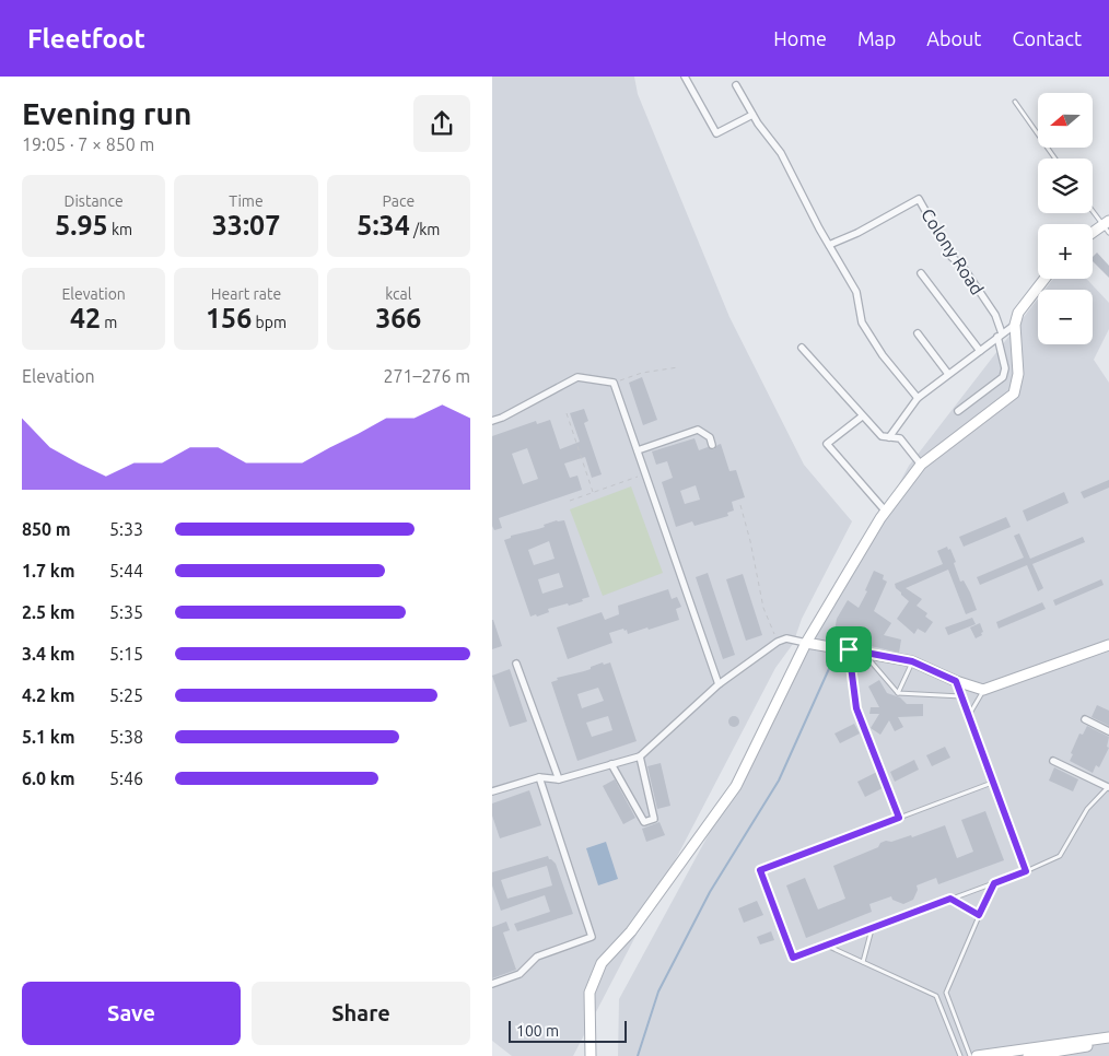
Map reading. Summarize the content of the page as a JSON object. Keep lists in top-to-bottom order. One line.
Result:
{"streets":{"street":["Colony Road"]},"scale_bar":"100 m","north":"left","page":{"header":"Fleetfoot","nav":["Home","Map","About","Contact"],"heading":["Evening run","19:05 · 7 × 850 m"],"map_buttons":["+","−"],"stats":[["Distance","5.95 km"],["Time","33:07"],["Pace","5:34 /km"],["Elevation","42 m"],["Heart rate","156 bpm"],["kcal","366"]],"chart":["Elevation","271–276 m"],"list":[{"name":"850 m","note":"5:33"},{"name":"1.7 km","note":"5:44"},{"name":"2.5 km","note":"5:35"},{"name":"3.4 km","note":"5:15"},{"name":"4.2 km","note":"5:25"},{"name":"5.1 km","note":"5:38"},{"name":"6.0 km","note":"5:46"}],"buttons":["Save","Share"],"scale":"100 m"}}
